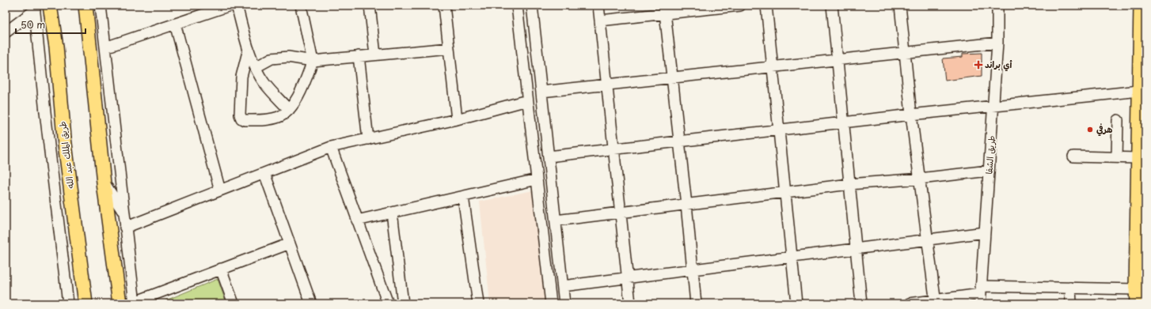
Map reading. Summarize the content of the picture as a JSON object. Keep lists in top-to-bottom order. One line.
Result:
{"streets":{"main road":["طريق الملك عبد الله"],"street":["طريق الشفا"]},"places":{"health":["أي براند"],"other":["هرفي"]},"scale_bar":"50 m"}
